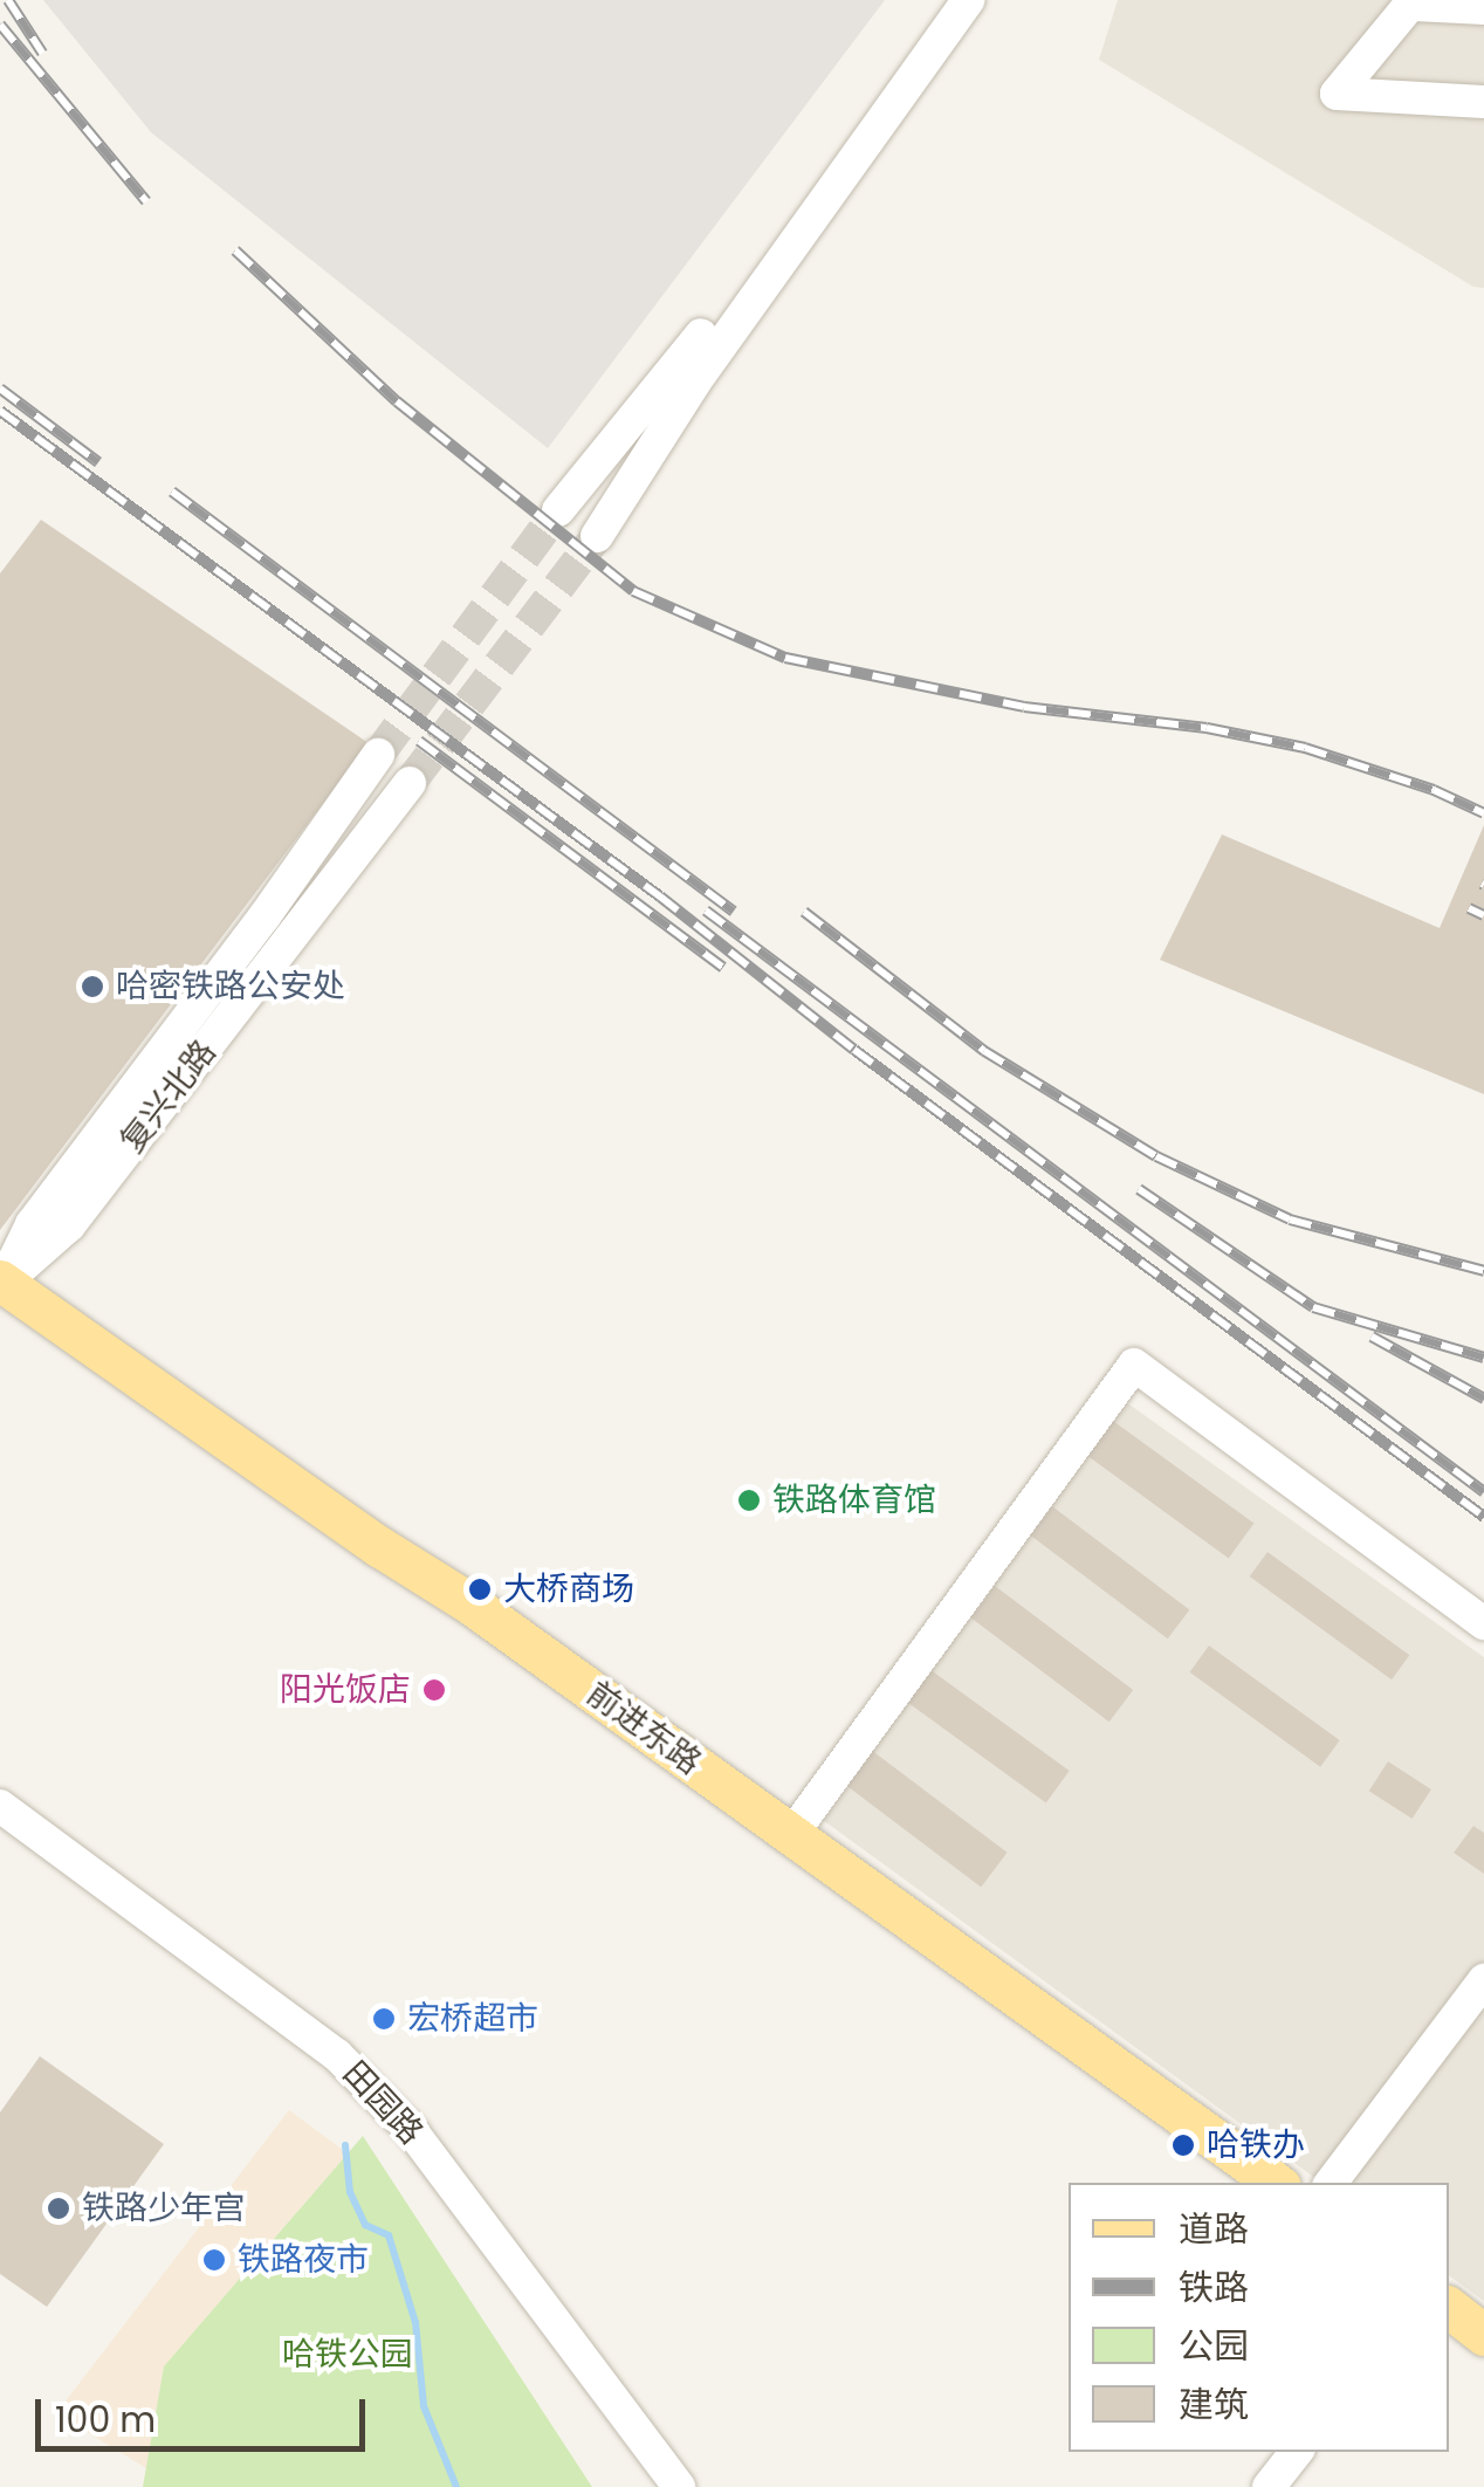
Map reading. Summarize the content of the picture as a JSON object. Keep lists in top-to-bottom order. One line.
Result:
{"streets":{"main road":["前进东路"],"street":["复兴北路","田园路"]},"crossings":[["复兴北路","前进东路"]],"parks":["哈铁公园"],"places":["哈密铁路公安处","铁路体育馆","大桥商场","阳光饭店","宏桥超市","哈铁办","铁路少年宫","铁路夜市"],"legend":["道路","铁路","公园","建筑"],"scale_bar":"100 m"}
